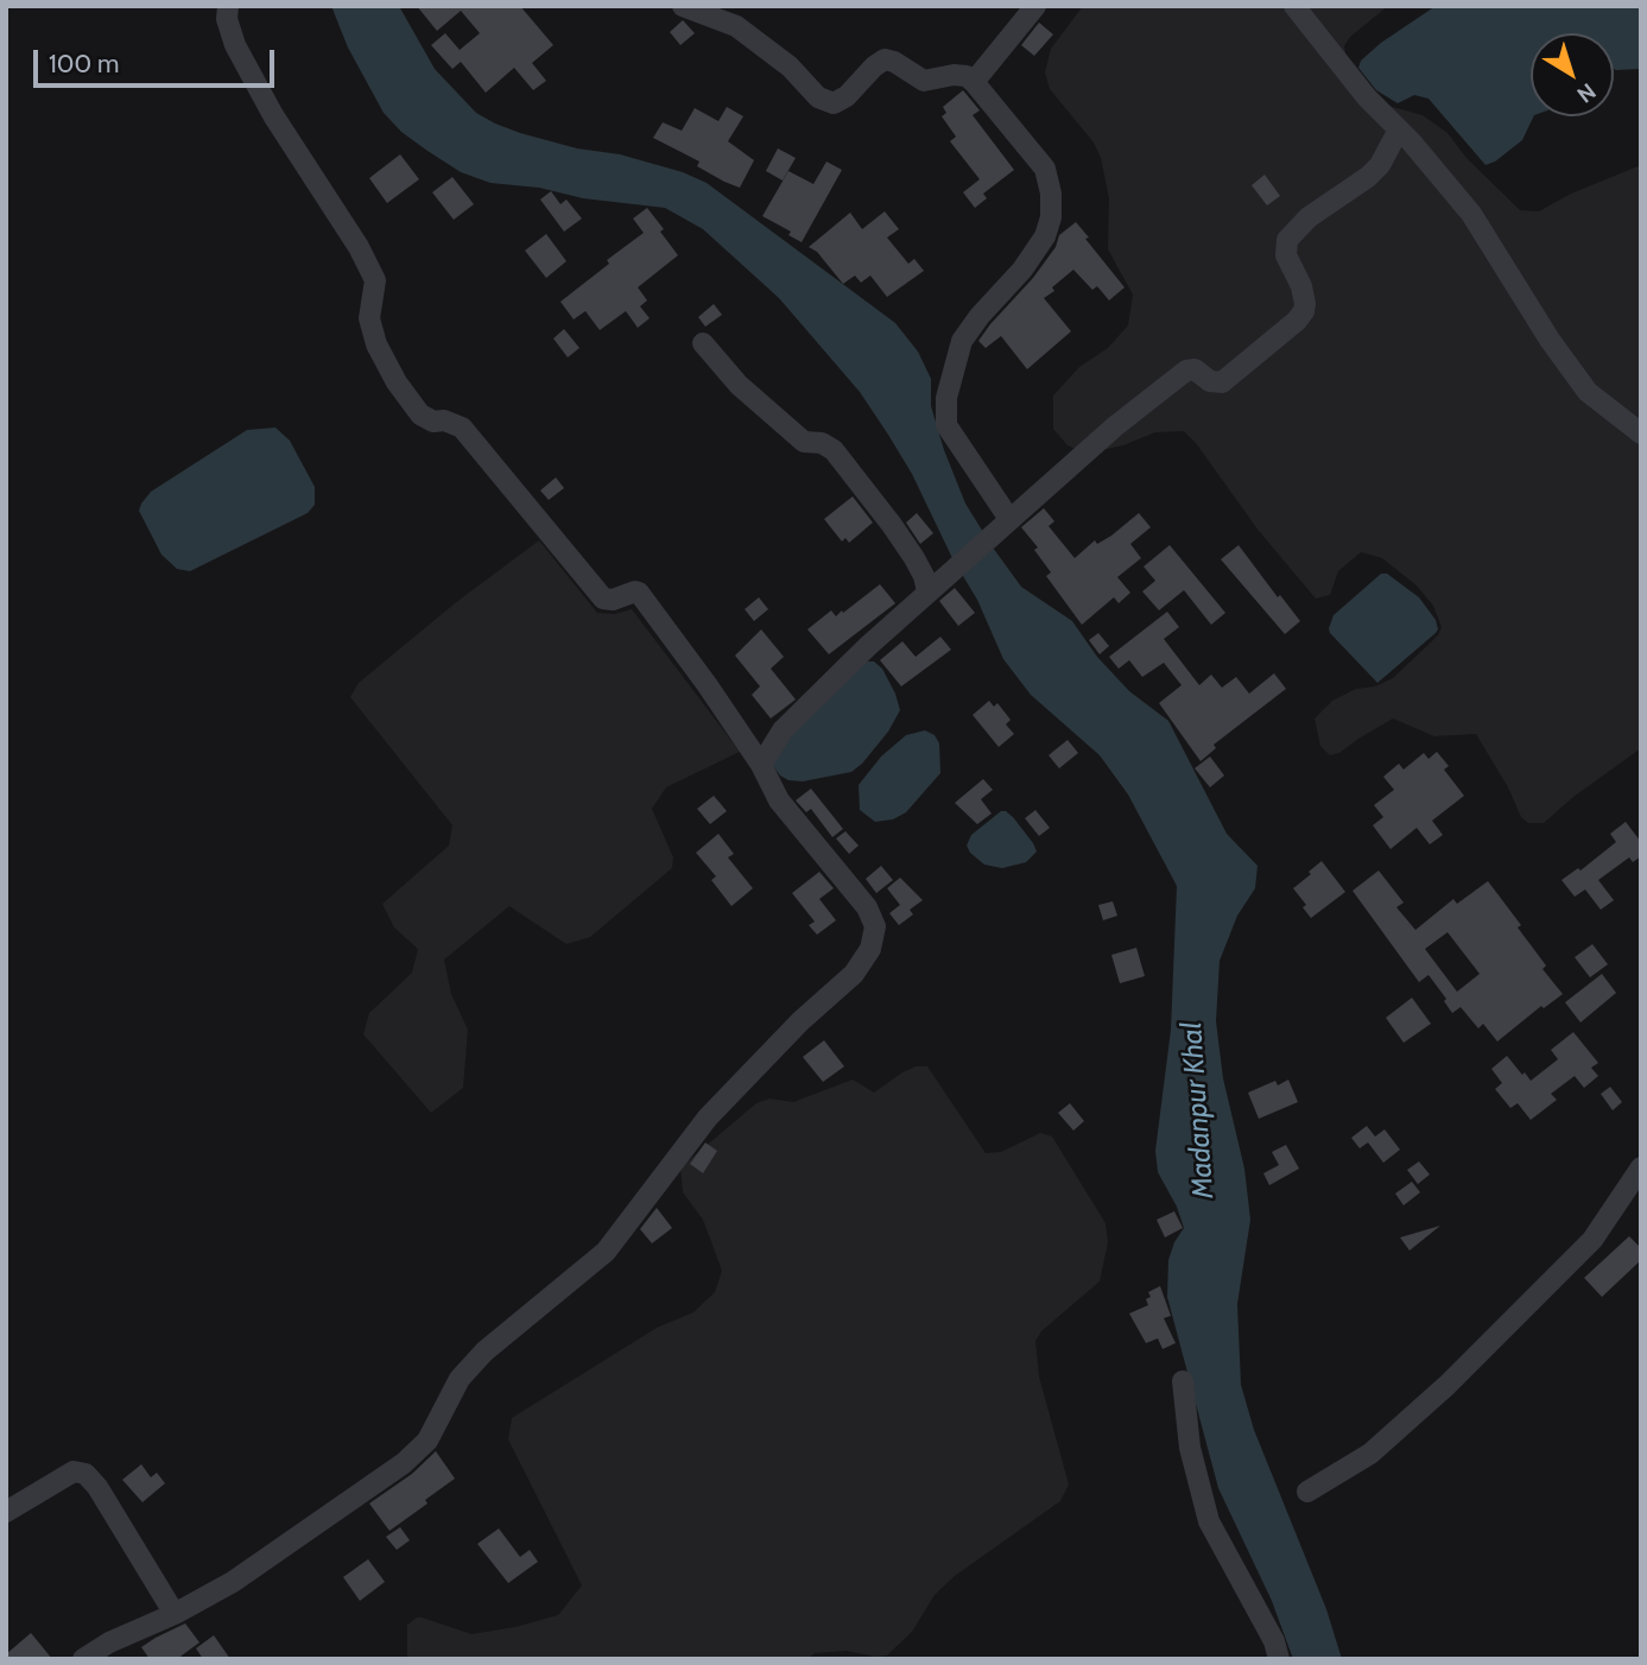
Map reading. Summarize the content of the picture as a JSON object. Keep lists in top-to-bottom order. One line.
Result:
{"water":["Madanpur Khal"],"scale_bar":"100 m","north":"bottom right"}
